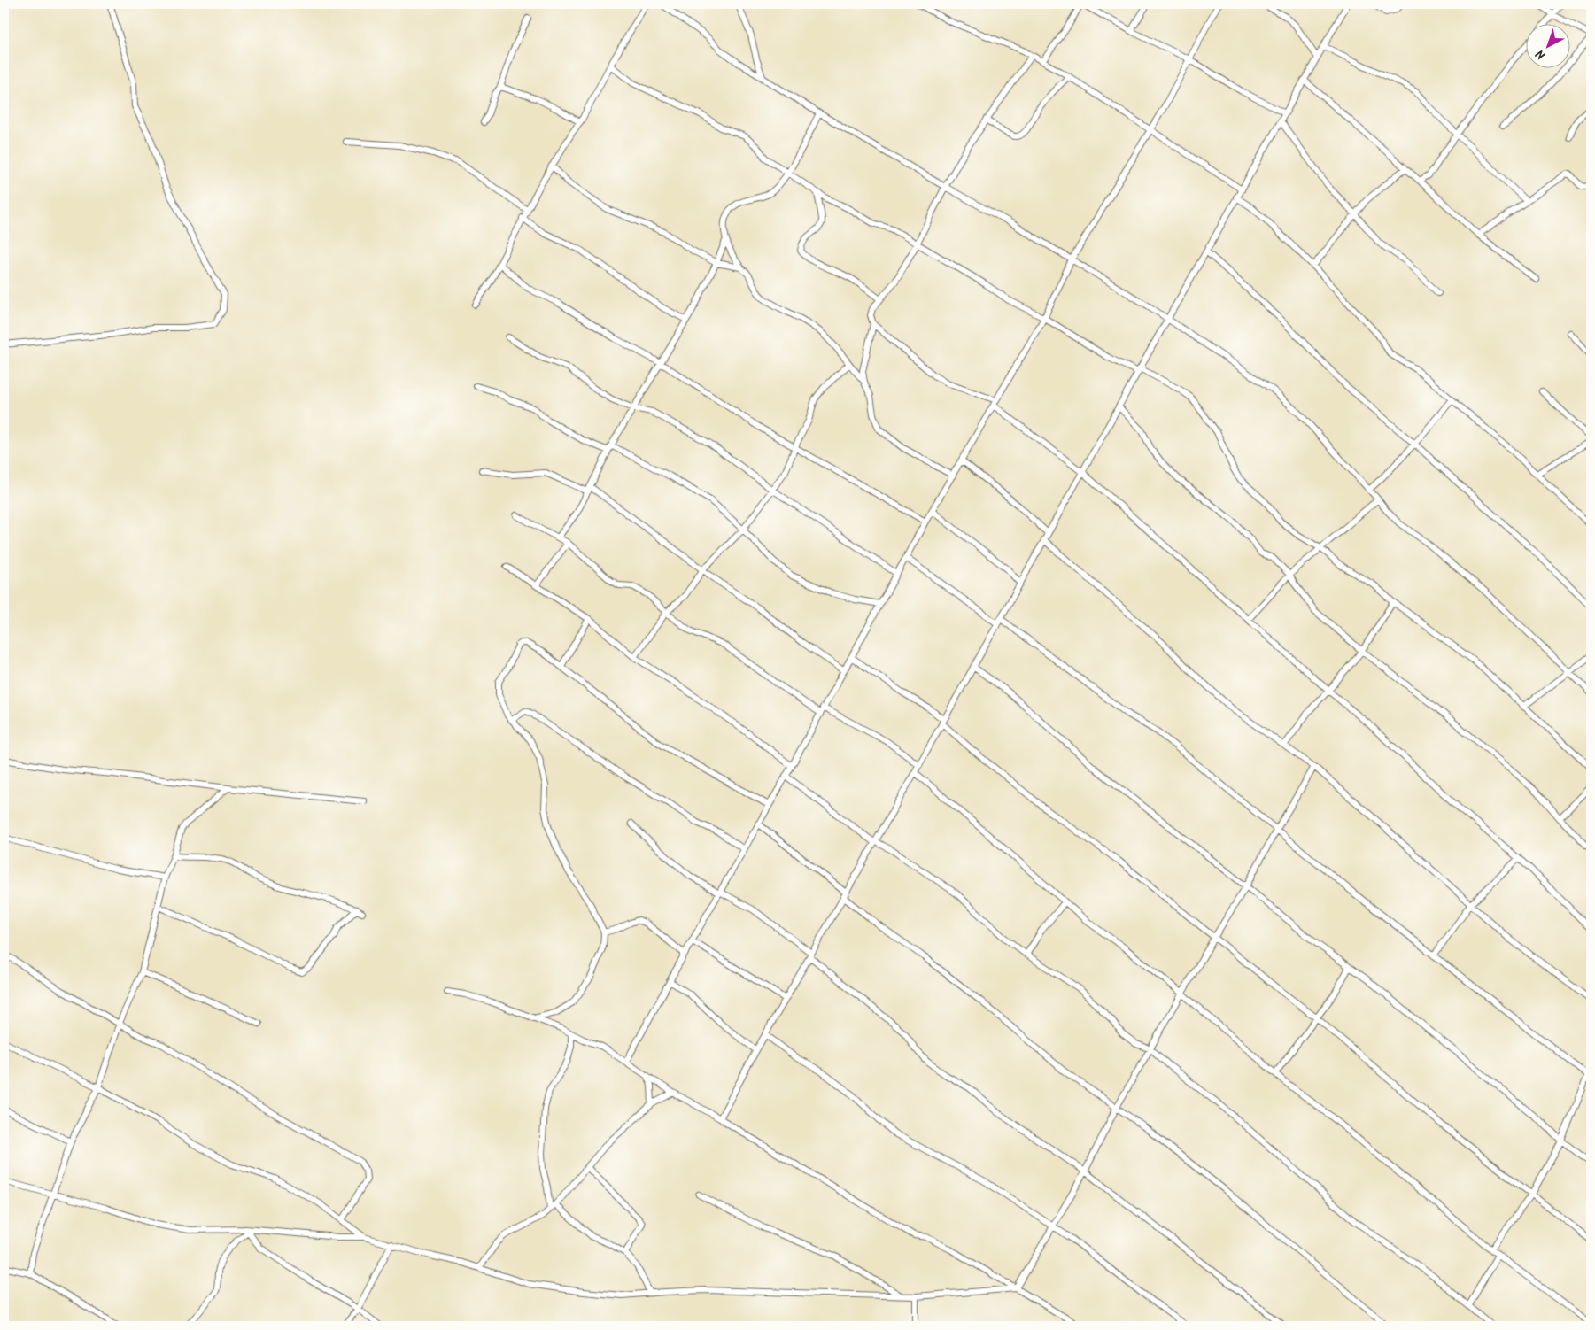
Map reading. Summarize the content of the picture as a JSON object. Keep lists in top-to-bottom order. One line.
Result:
{"north":"bottom left"}
